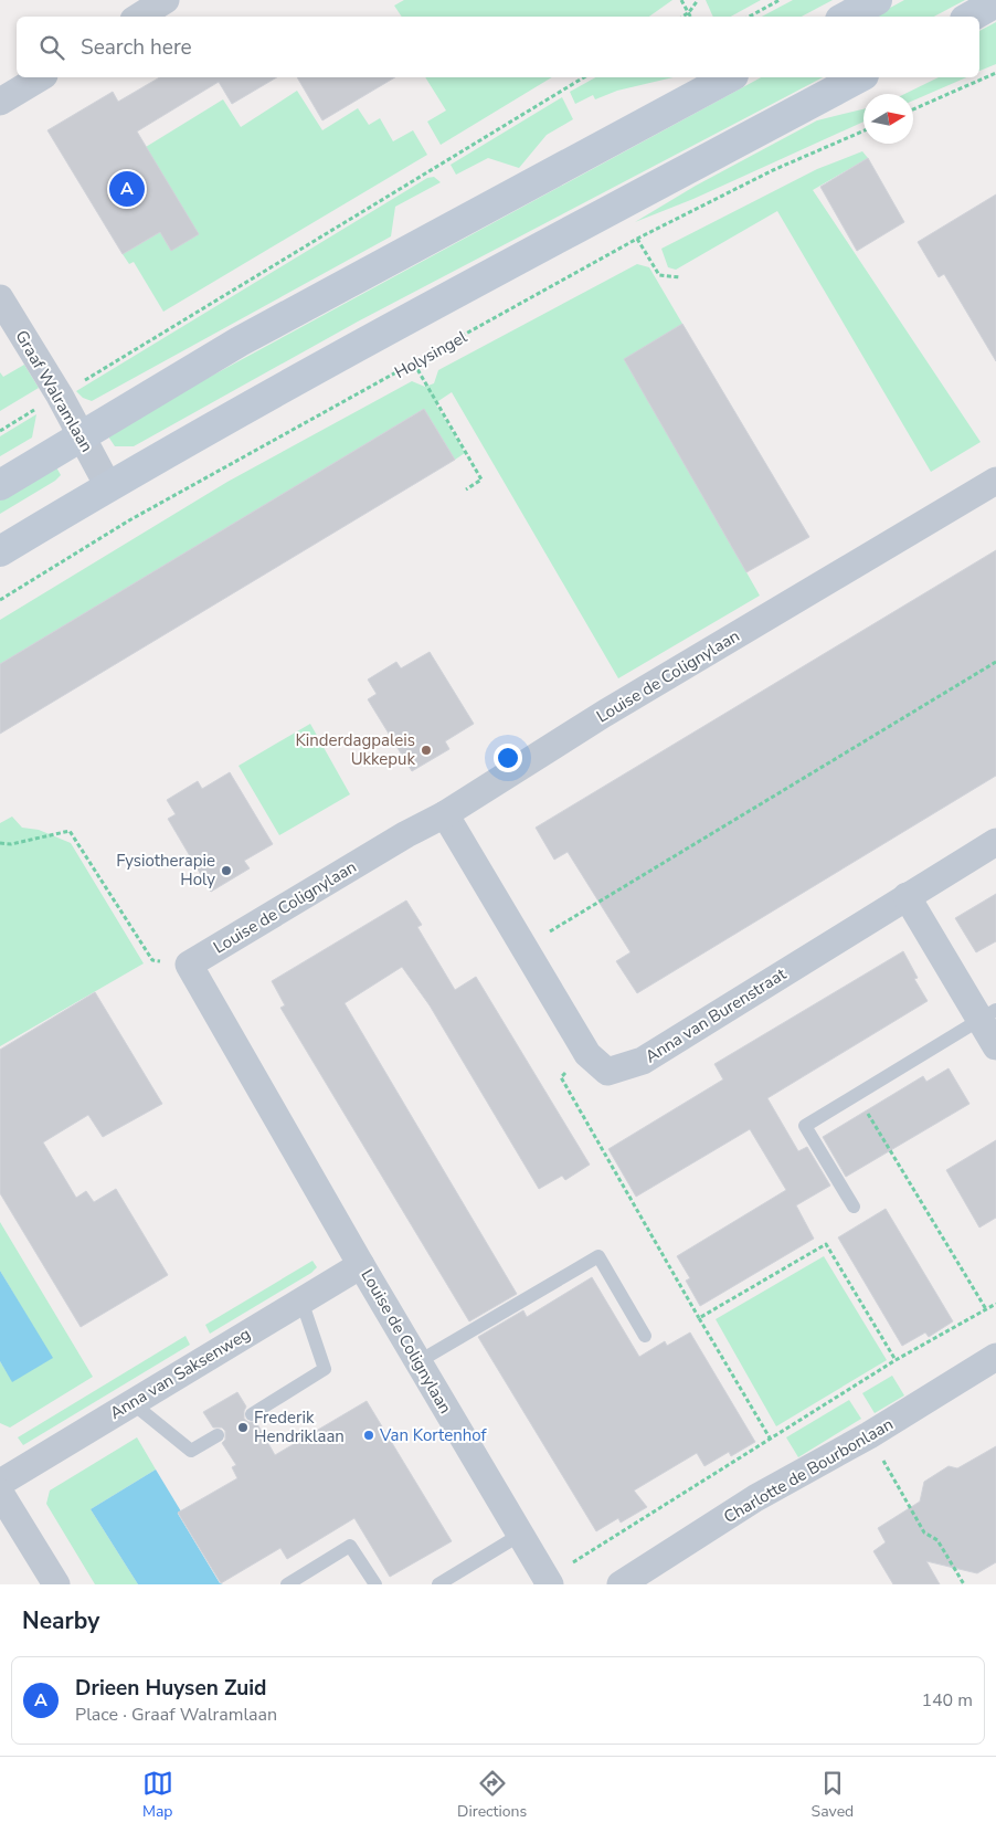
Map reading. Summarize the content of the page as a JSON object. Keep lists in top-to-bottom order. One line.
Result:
{"streets":{"street":["Graaf Walramlaan","Louise de Colignylaan","Anna van Burenstraat","Anna van Saksenweg","Charlotte de Bourbonlaan"],"path":["Holysingel"]},"crossings":[["Louise de Colignylaan","Anna van Burenstraat"],["Louise de Colignylaan","Anna van Saksenweg"]],"places":["Kinderdagpaleis Ukkepuk","Fysiotherapie Holy","Frederik Hendriklaan","Van Kortenhof"],"north":"right","page":{"search":"Search here","pins":"A","heading":"Nearby","list":[{"mark":"A","name":"Drieen Huysen Zuid","note":"Place · Graaf Walramlaan","value":"140 m"}],"nav":["Map","Directions","Saved"]}}
